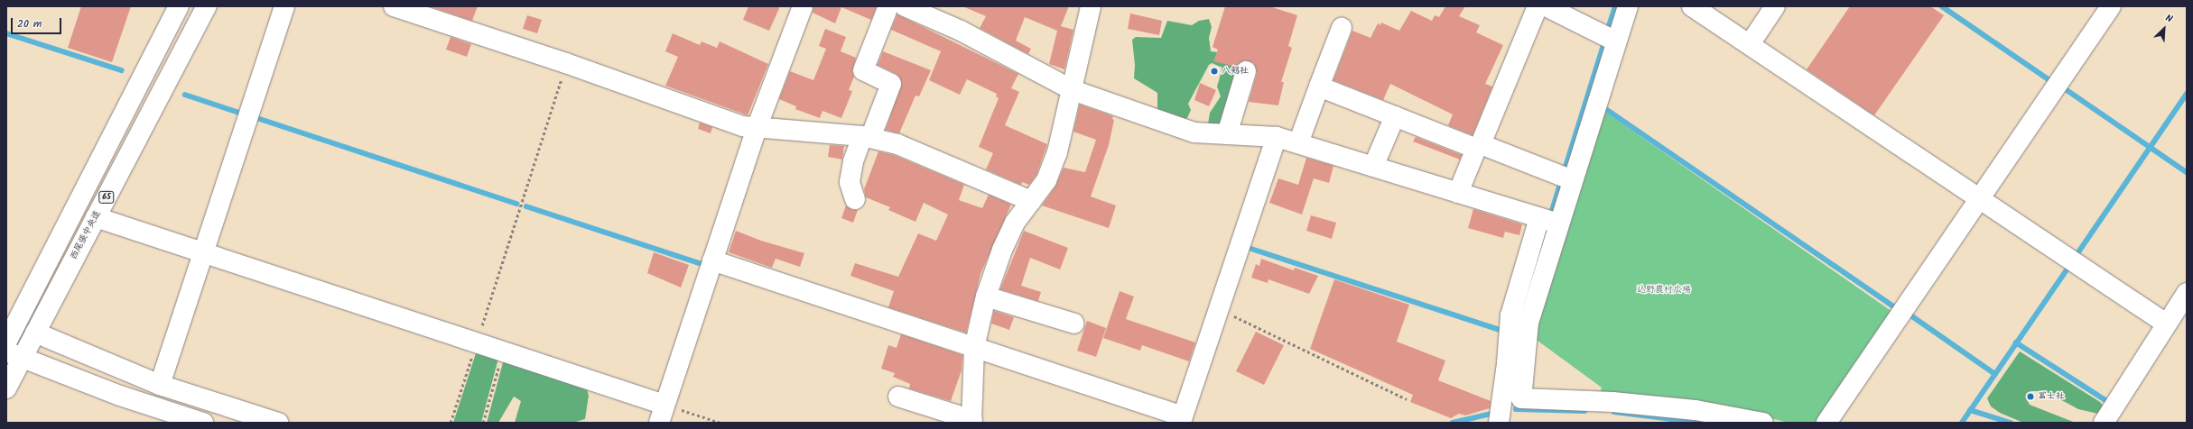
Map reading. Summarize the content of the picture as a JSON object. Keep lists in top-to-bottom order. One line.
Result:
{"streets":{"street":["65","西尾張中央道"]},"parks":["込野農村広場"],"places":["八剱社","冨士社"],"scale_bar":"20 m","north":"top right"}
